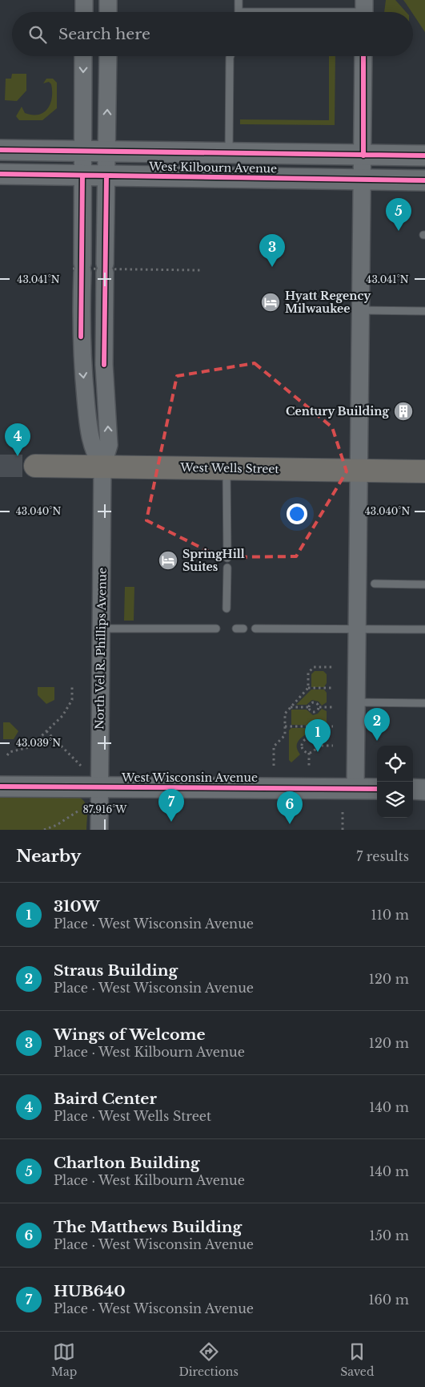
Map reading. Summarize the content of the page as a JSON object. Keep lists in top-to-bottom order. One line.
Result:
{"streets":{"main road":["West Kilbourn Avenue","West Wells Street","West Wisconsin Avenue"],"street":["North Vel R. Phillips Avenue"]},"crossings":[["West Kilbourn Avenue","North Vel R. Phillips Avenue"],["West Wells Street","North Vel R. Phillips Avenue"],["North Vel R. Phillips Avenue","West Wisconsin Avenue"]],"places":{"hotel":["Hyatt Regency Milwaukee","SpringHill Suites"],"building":["Century Building"]},"page":{"search":"Search here","pins":["5","3","4","2","1","7","6"],"heading":["Nearby","7 results"],"list":[{"mark":"1","name":"310W","note":"Place · West Wisconsin Avenue","value":"110 m"},{"mark":"2","name":"Straus Building","note":"Place · West Wisconsin Avenue","value":"120 m"},{"mark":"3","name":"Wings of Welcome","note":"Place · West Kilbourn Avenue","value":"120 m"},{"mark":"4","name":"Baird Center","note":"Place · West Wells Street","value":"140 m"},{"mark":"5","name":"Charlton Building","note":"Place · West Kilbourn Avenue","value":"140 m"},{"mark":"6","name":"The Matthews Building","note":"Place · West Wisconsin Avenue","value":"150 m"},{"mark":"7","name":"HUB640","note":"Place · West Wisconsin Avenue","value":"160 m"}],"nav":["Map","Directions","Saved"]},"coordinates":["43.041°N","43.040°N","43.039°N","87.916°W"]}
